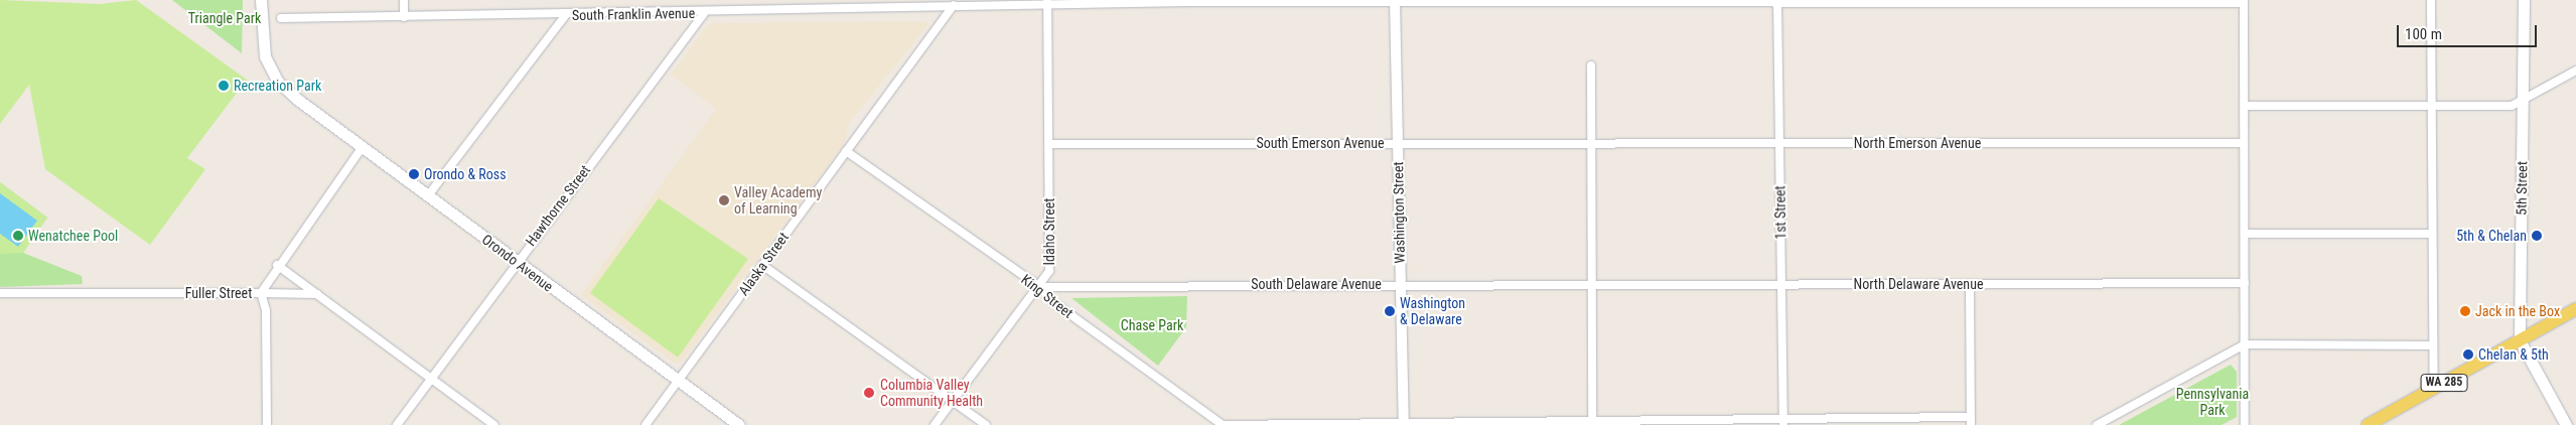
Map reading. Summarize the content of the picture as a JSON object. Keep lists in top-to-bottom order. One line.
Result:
{"streets":{"main road":["5th Street","Orondo Avenue","WA 285"],"street":["South Franklin Avenue","South Emerson Avenue","North Emerson Avenue","Hawthorne Street","Washington Street","1st Street","Idaho Street","Alaska Street","South Delaware Avenue","North Delaware Avenue","Fuller Street","King Street"]},"crossings":[["South Franklin Avenue","Hawthorne Street"],["South Franklin Avenue","Washington Street"],["South Franklin Avenue","1st Street"],["South Franklin Avenue","Idaho Street"],["South Franklin Avenue","Alaska Street"],["South Emerson Avenue","North Emerson Avenue"],["South Emerson Avenue","Washington Street"],["South Emerson Avenue","Idaho Street"],["North Emerson Avenue","1st Street"],["5th Street","WA 285"],["Hawthorne Street","Orondo Avenue"],["Washington Street","South Delaware Avenue"],["1st Street","North Delaware Avenue"],["Idaho Street","South Delaware Avenue"],["Idaho Street","King Street"],["Orondo Avenue","Alaska Street"],["Orondo Avenue","Fuller Street"],["Alaska Street","King Street"],["South Delaware Avenue","North Delaware Avenue"],["South Delaware Avenue","King Street"]],"parks":["Triangle Park","Chase Park","Pennsylvania Park"],"places":["Recreation Park","Orondo & Ross","Valley Academy of Learning","Wenatchee Pool","5th & Chelan","Washington & Delaware","Jack in the Box","Chelan & 5th","Columbia Valley Community Health"],"scale_bar":"100 m"}
